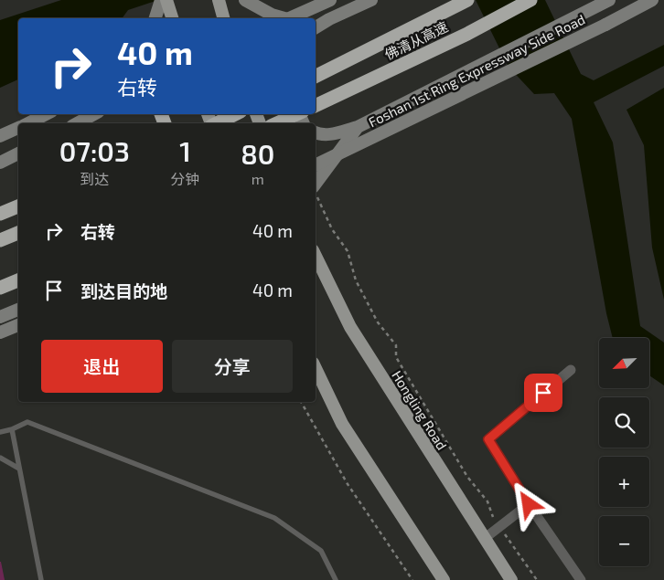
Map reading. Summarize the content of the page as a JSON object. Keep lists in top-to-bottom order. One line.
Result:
{"streets":{"highway":["佛清从高速"],"main road":["Foshan 1st Ring Expressway Side Road","Hongling Road"]},"north":"bottom left","page":{"turn":["40 m","右转"],"eta":["07:03","到达","1","分钟","80","m"],"list":[{"name":"右转","value":"40 m"},{"name":"到达目的地","value":"40 m"}],"buttons":["退出","分享"],"map_buttons":["+","−"]}}
